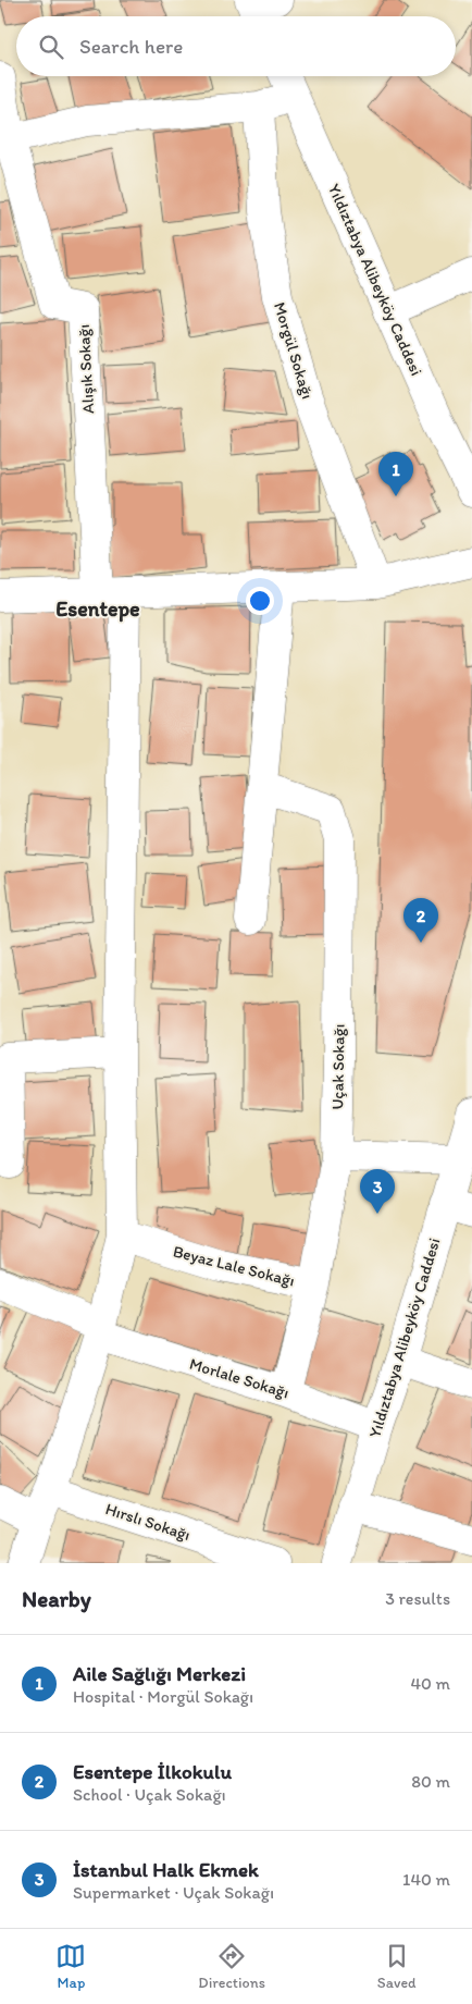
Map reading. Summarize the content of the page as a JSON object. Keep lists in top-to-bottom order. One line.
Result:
{"streets":{"street":["Yıldıztabya Alibeyköy Caddesi","Morgül Sokağı","Alışık Sokağı","Uçak Sokağı","Beyaz Lale Sokağı","Morlale Sokağı","Hırslı Sokağı"]},"crossings":[["Yıldıztabya Alibeyköy Caddesi","Morlale Sokağı"],["Uçak Sokağı","Beyaz Lale Sokağı"],["Uçak Sokağı","Morlale Sokağı"]],"districts":["Esentepe"],"page":{"search":"Search here","pins":["1","2","3"],"heading":["Nearby","3 results"],"list":[{"mark":"1","name":"Aile Sağlığı Merkezi","note":"Hospital · Morgül Sokağı","value":"40 m"},{"mark":"2","name":"Esentepe İlkokulu","note":"School · Uçak Sokağı","value":"80 m"},{"mark":"3","name":"İstanbul Halk Ekmek","note":"Supermarket · Uçak Sokağı","value":"140 m"}],"nav":["Map","Directions","Saved"]}}
